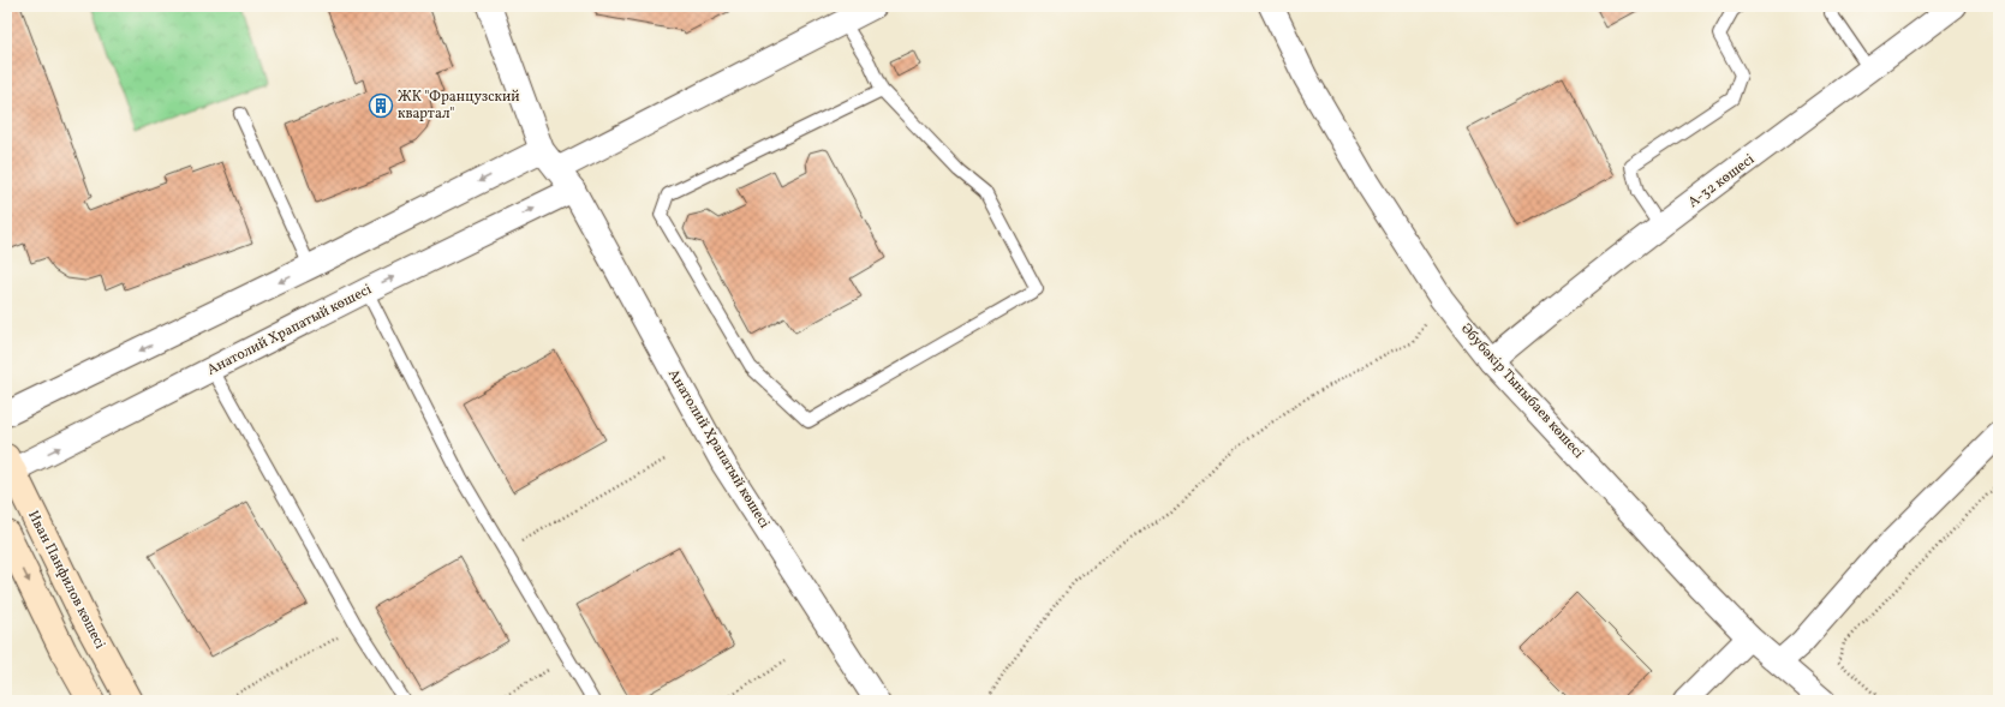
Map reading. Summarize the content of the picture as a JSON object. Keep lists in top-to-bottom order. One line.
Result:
{"streets":{"street":["А-32 көшесі","Анатолий Храпатый көшесі","Әбубәкір Тыныбаев көшесі","Иван Панфилов көшесі"]},"crossings":[["А-32 көшесі","Әбубәкір Тыныбаев көшесі"],["Анатолий Храпатый көшесі","Иван Панфилов көшесі"]],"places":{"building":["ЖК \"Французский квартал\""]}}
